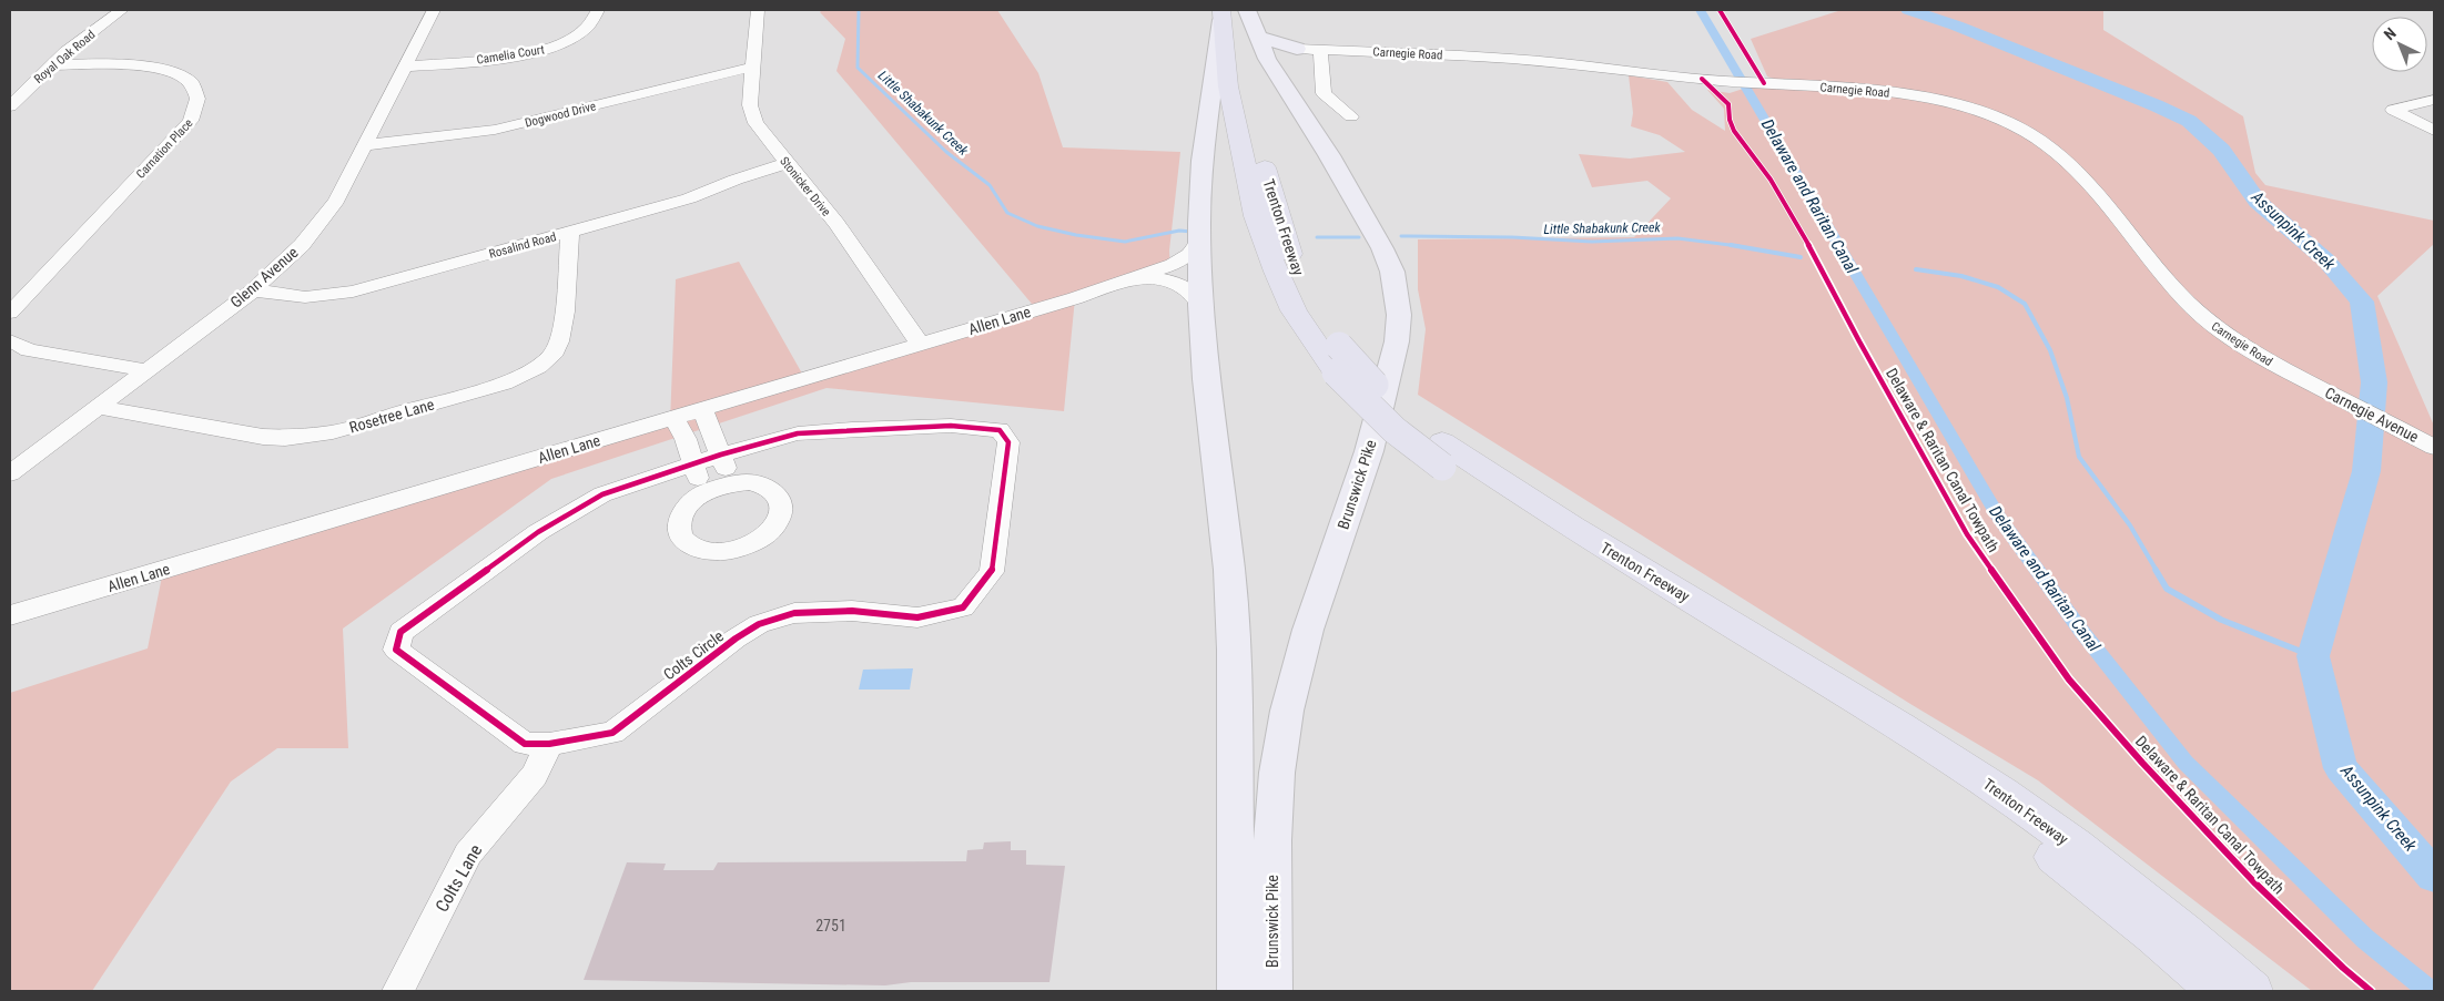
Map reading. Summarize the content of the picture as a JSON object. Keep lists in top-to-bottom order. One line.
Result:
{"streets":{"highway":["Trenton Freeway"],"main road":["Brunswick Pike"],"street":["Carnegie Road","Camelia Court","Royal Oak Road","Dogwood Drive","Carnation Place","Stonicker Drive","Rosalind Road","Glenn Avenue","Allen Lane","Carnegie Avenue","Rosetree Lane","Colts Circle","Colts Lane"],"cycle path":["Delaware & Raritan Canal Towpath"]},"crossings":[["Carnegie Road","Carnegie Avenue"],["Camelia Court","Glenn Avenue"],["Royal Oak Road","Carnation Place"],["Dogwood Drive","Stonicker Drive"],["Dogwood Drive","Glenn Avenue"],["Stonicker Drive","Rosalind Road"],["Stonicker Drive","Allen Lane"],["Trenton Freeway","Brunswick Pike"],["Rosalind Road","Glenn Avenue"],["Rosalind Road","Rosetree Lane"],["Glenn Avenue","Rosetree Lane"],["Colts Circle","Colts Lane"]],"water":["Little Shabakunk Creek","Delaware and Raritan Canal","Assunpink Creek"],"house_numbers":["2751"],"north":"top left"}
